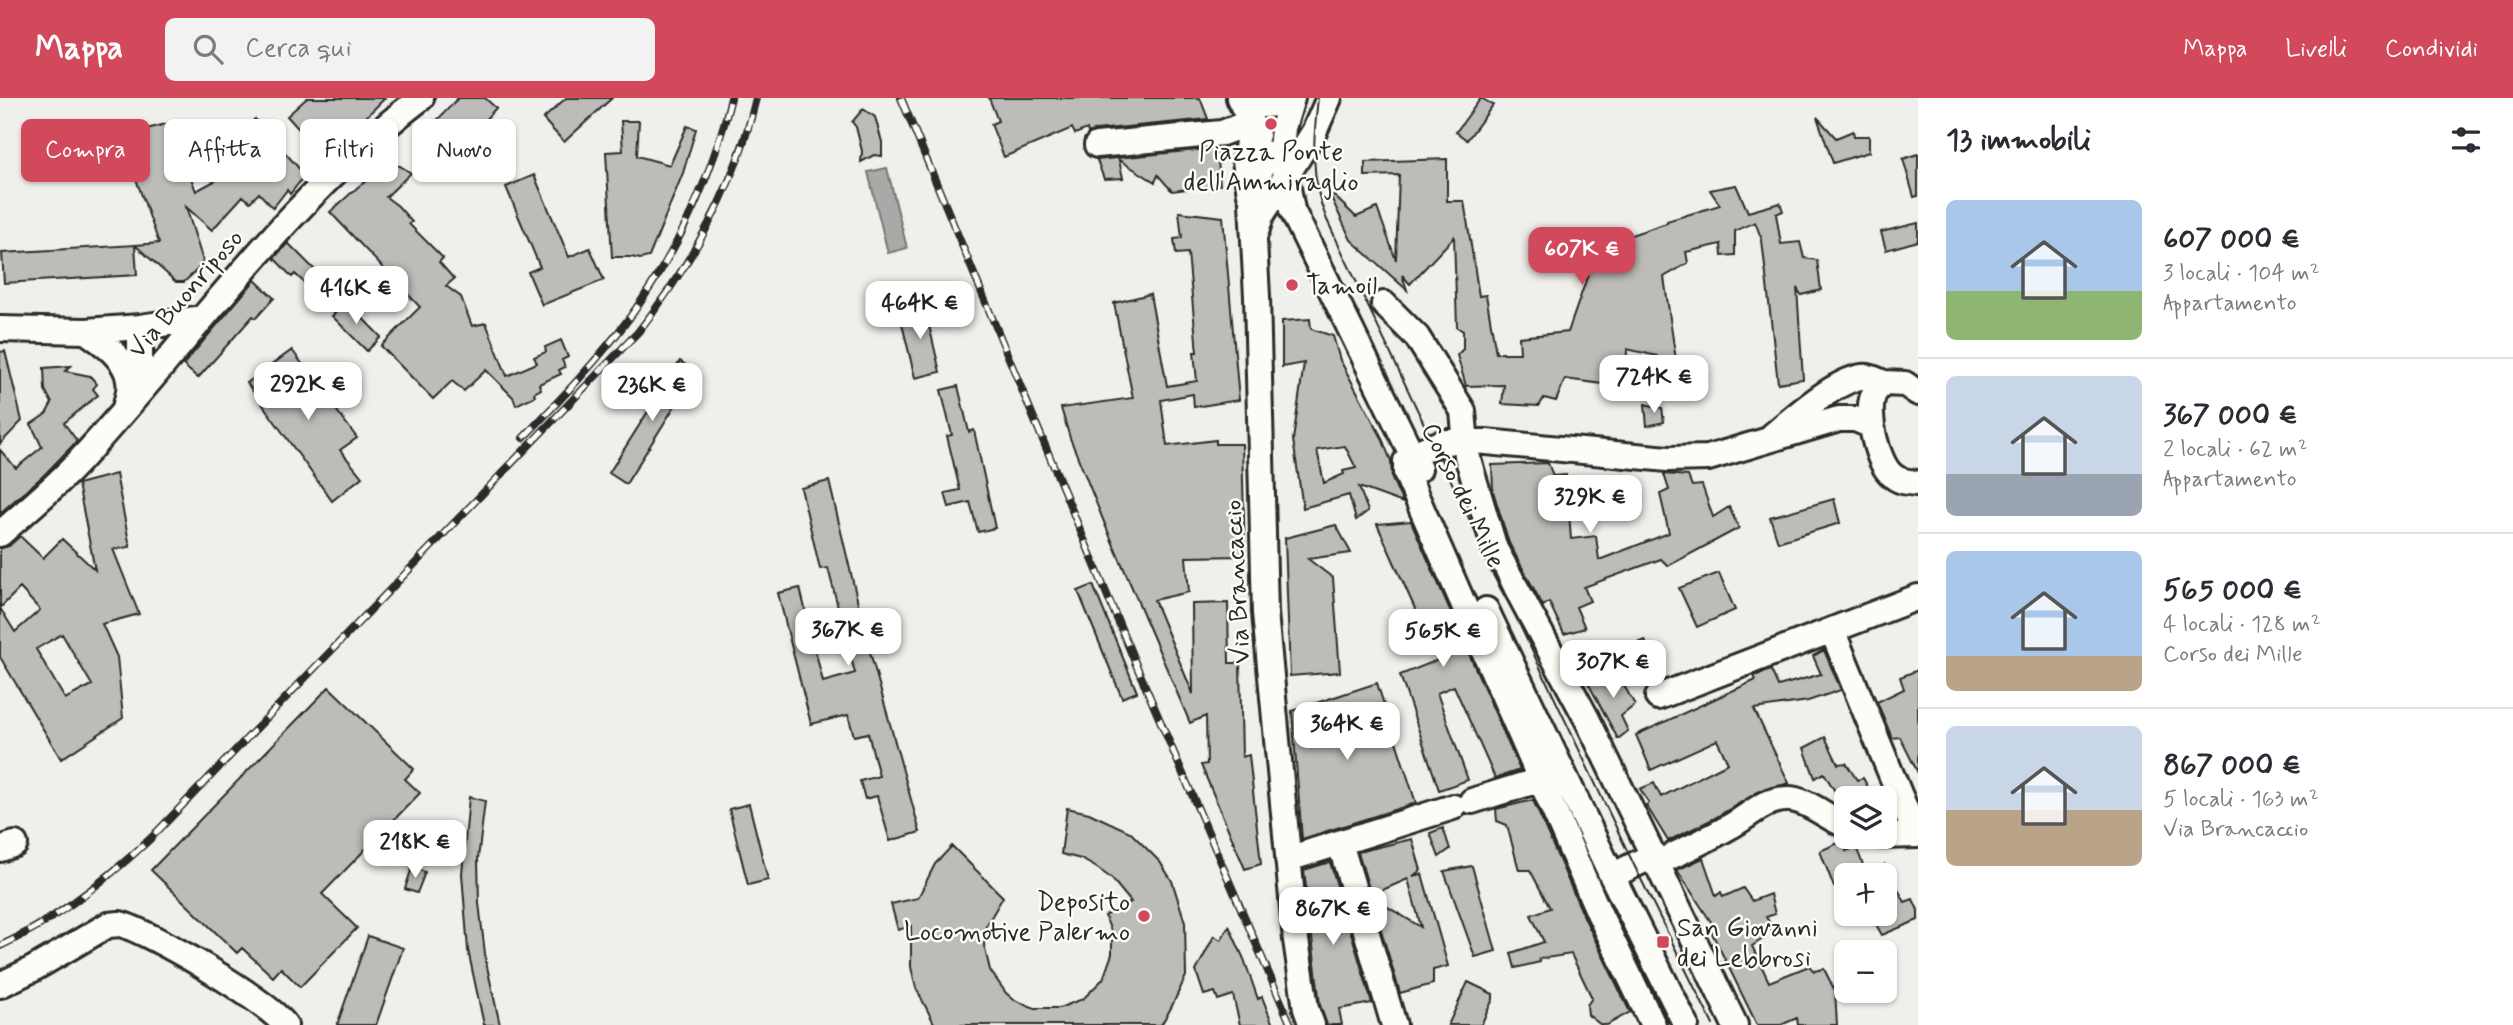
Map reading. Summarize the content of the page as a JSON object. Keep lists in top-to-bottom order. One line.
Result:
{"streets":{"street":["Via Buonriposo","Corso dei Mille","Via Brancaccio"]},"places":{"other":["Piazza Ponte dell'Ammiraglio","Tamoil","Deposito Locomotive Palermo"],"transit":["San Giovanni dei Lebbrosi"]},"page":{"header":"Mappa","search":"Cerca qui","nav":["Mappa","Livelli","Condividi"],"heading":"13 immobili","chip":["Compra","Affitta","Filtri","Nuovo"],"list":[{"name":"607 000 €","note":"3 locali · 104 m² · Appartamento"},{"name":"367 000 €","note":"2 locali · 62 m² · Appartamento"},{"name":"565 000 €","note":"4 locali · 128 m² · Corso dei Mille"},{"name":"867 000 €","note":"5 locali · 163 m² · Via Brancaccio"}],"price":["607K €","416K €","464K €","724K €","292K €","236K €","329K €","367K €","565K €","307K €","364K €","218K €","867K €"],"map_buttons":["+","−"]}}
